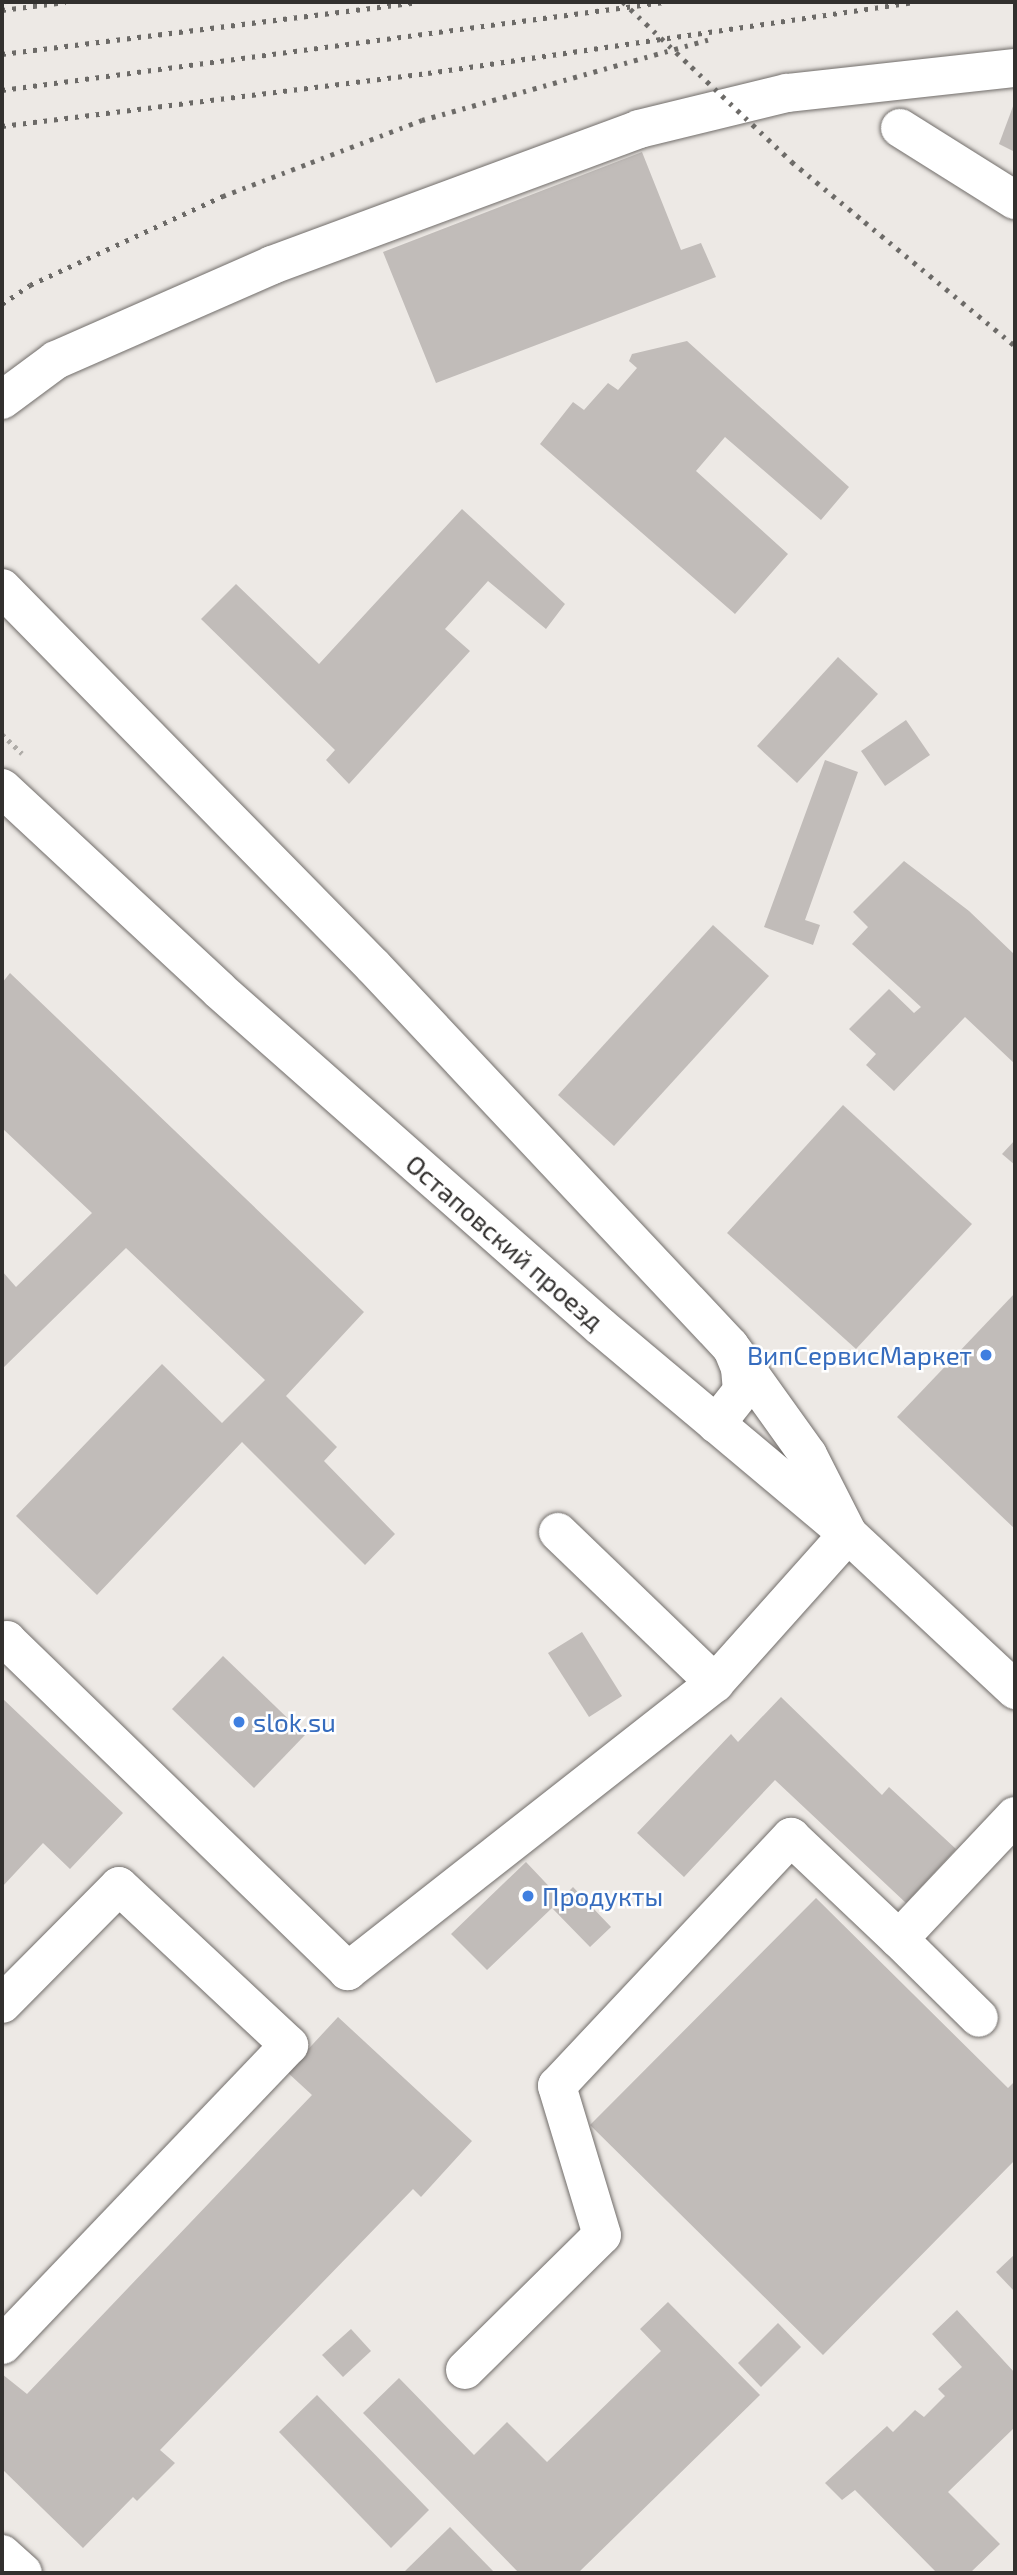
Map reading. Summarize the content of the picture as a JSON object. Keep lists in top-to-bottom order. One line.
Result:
{"streets":{"main road":["Остаповский проезд"]},"places":["ВипСервисМаркет","slok.su","Продукты"]}
